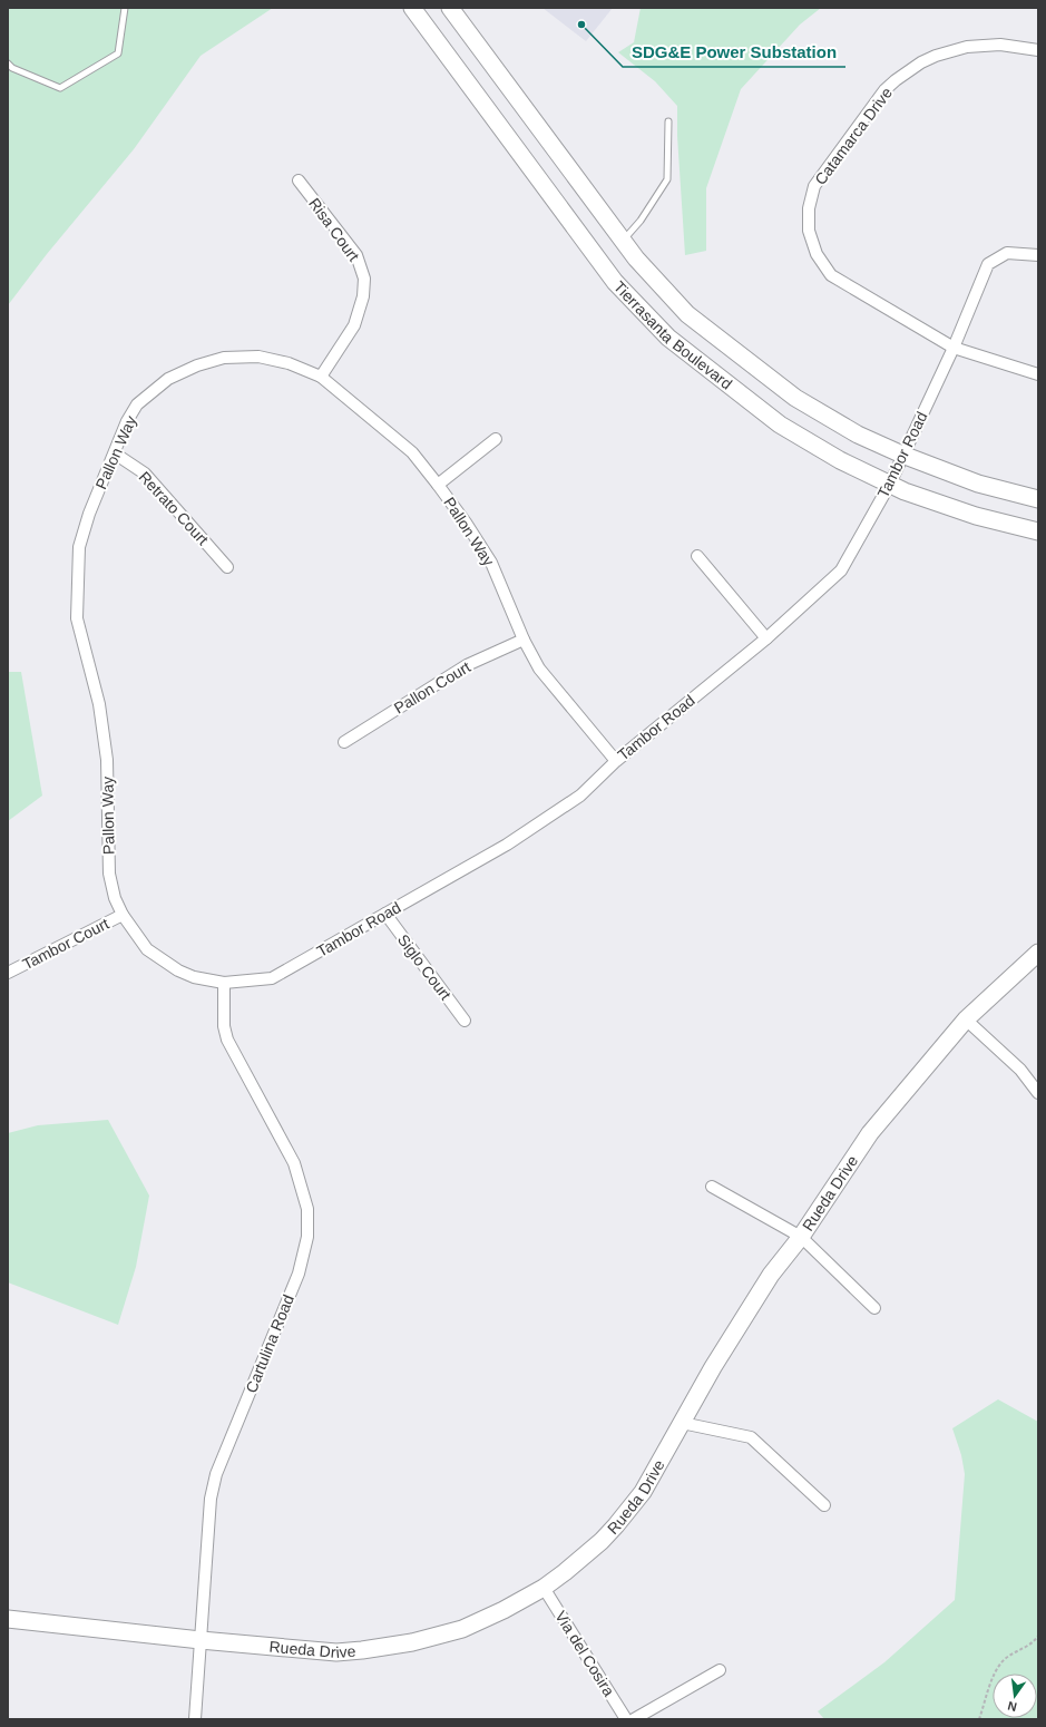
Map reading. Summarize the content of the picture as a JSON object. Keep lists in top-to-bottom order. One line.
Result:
{"streets":{"main road":["Tierrasanta Boulevard","Rueda Drive"],"street":["Catamarca Drive","Risa Court","Pallon Way","Tambor Road","Retrato Court","Pallon Court","Tambor Court","Siglo Court","Cartulina Road","Via del Cosira"]},"crossings":[["Catamarca Drive","Tambor Road"],["Risa Court","Pallon Way"],["Tierrasanta Boulevard","Tambor Road"],["Pallon Way","Tambor Road"],["Pallon Way","Retrato Court"],["Pallon Way","Pallon Court"],["Pallon Way","Tambor Court"],["Tambor Road","Tambor Court"],["Tambor Road","Siglo Court"],["Tambor Road","Cartulina Road"],["Rueda Drive","Cartulina Road"],["Rueda Drive","Via del Cosira"]],"places":["SDG&E Power Substation"],"north":"bottom"}
